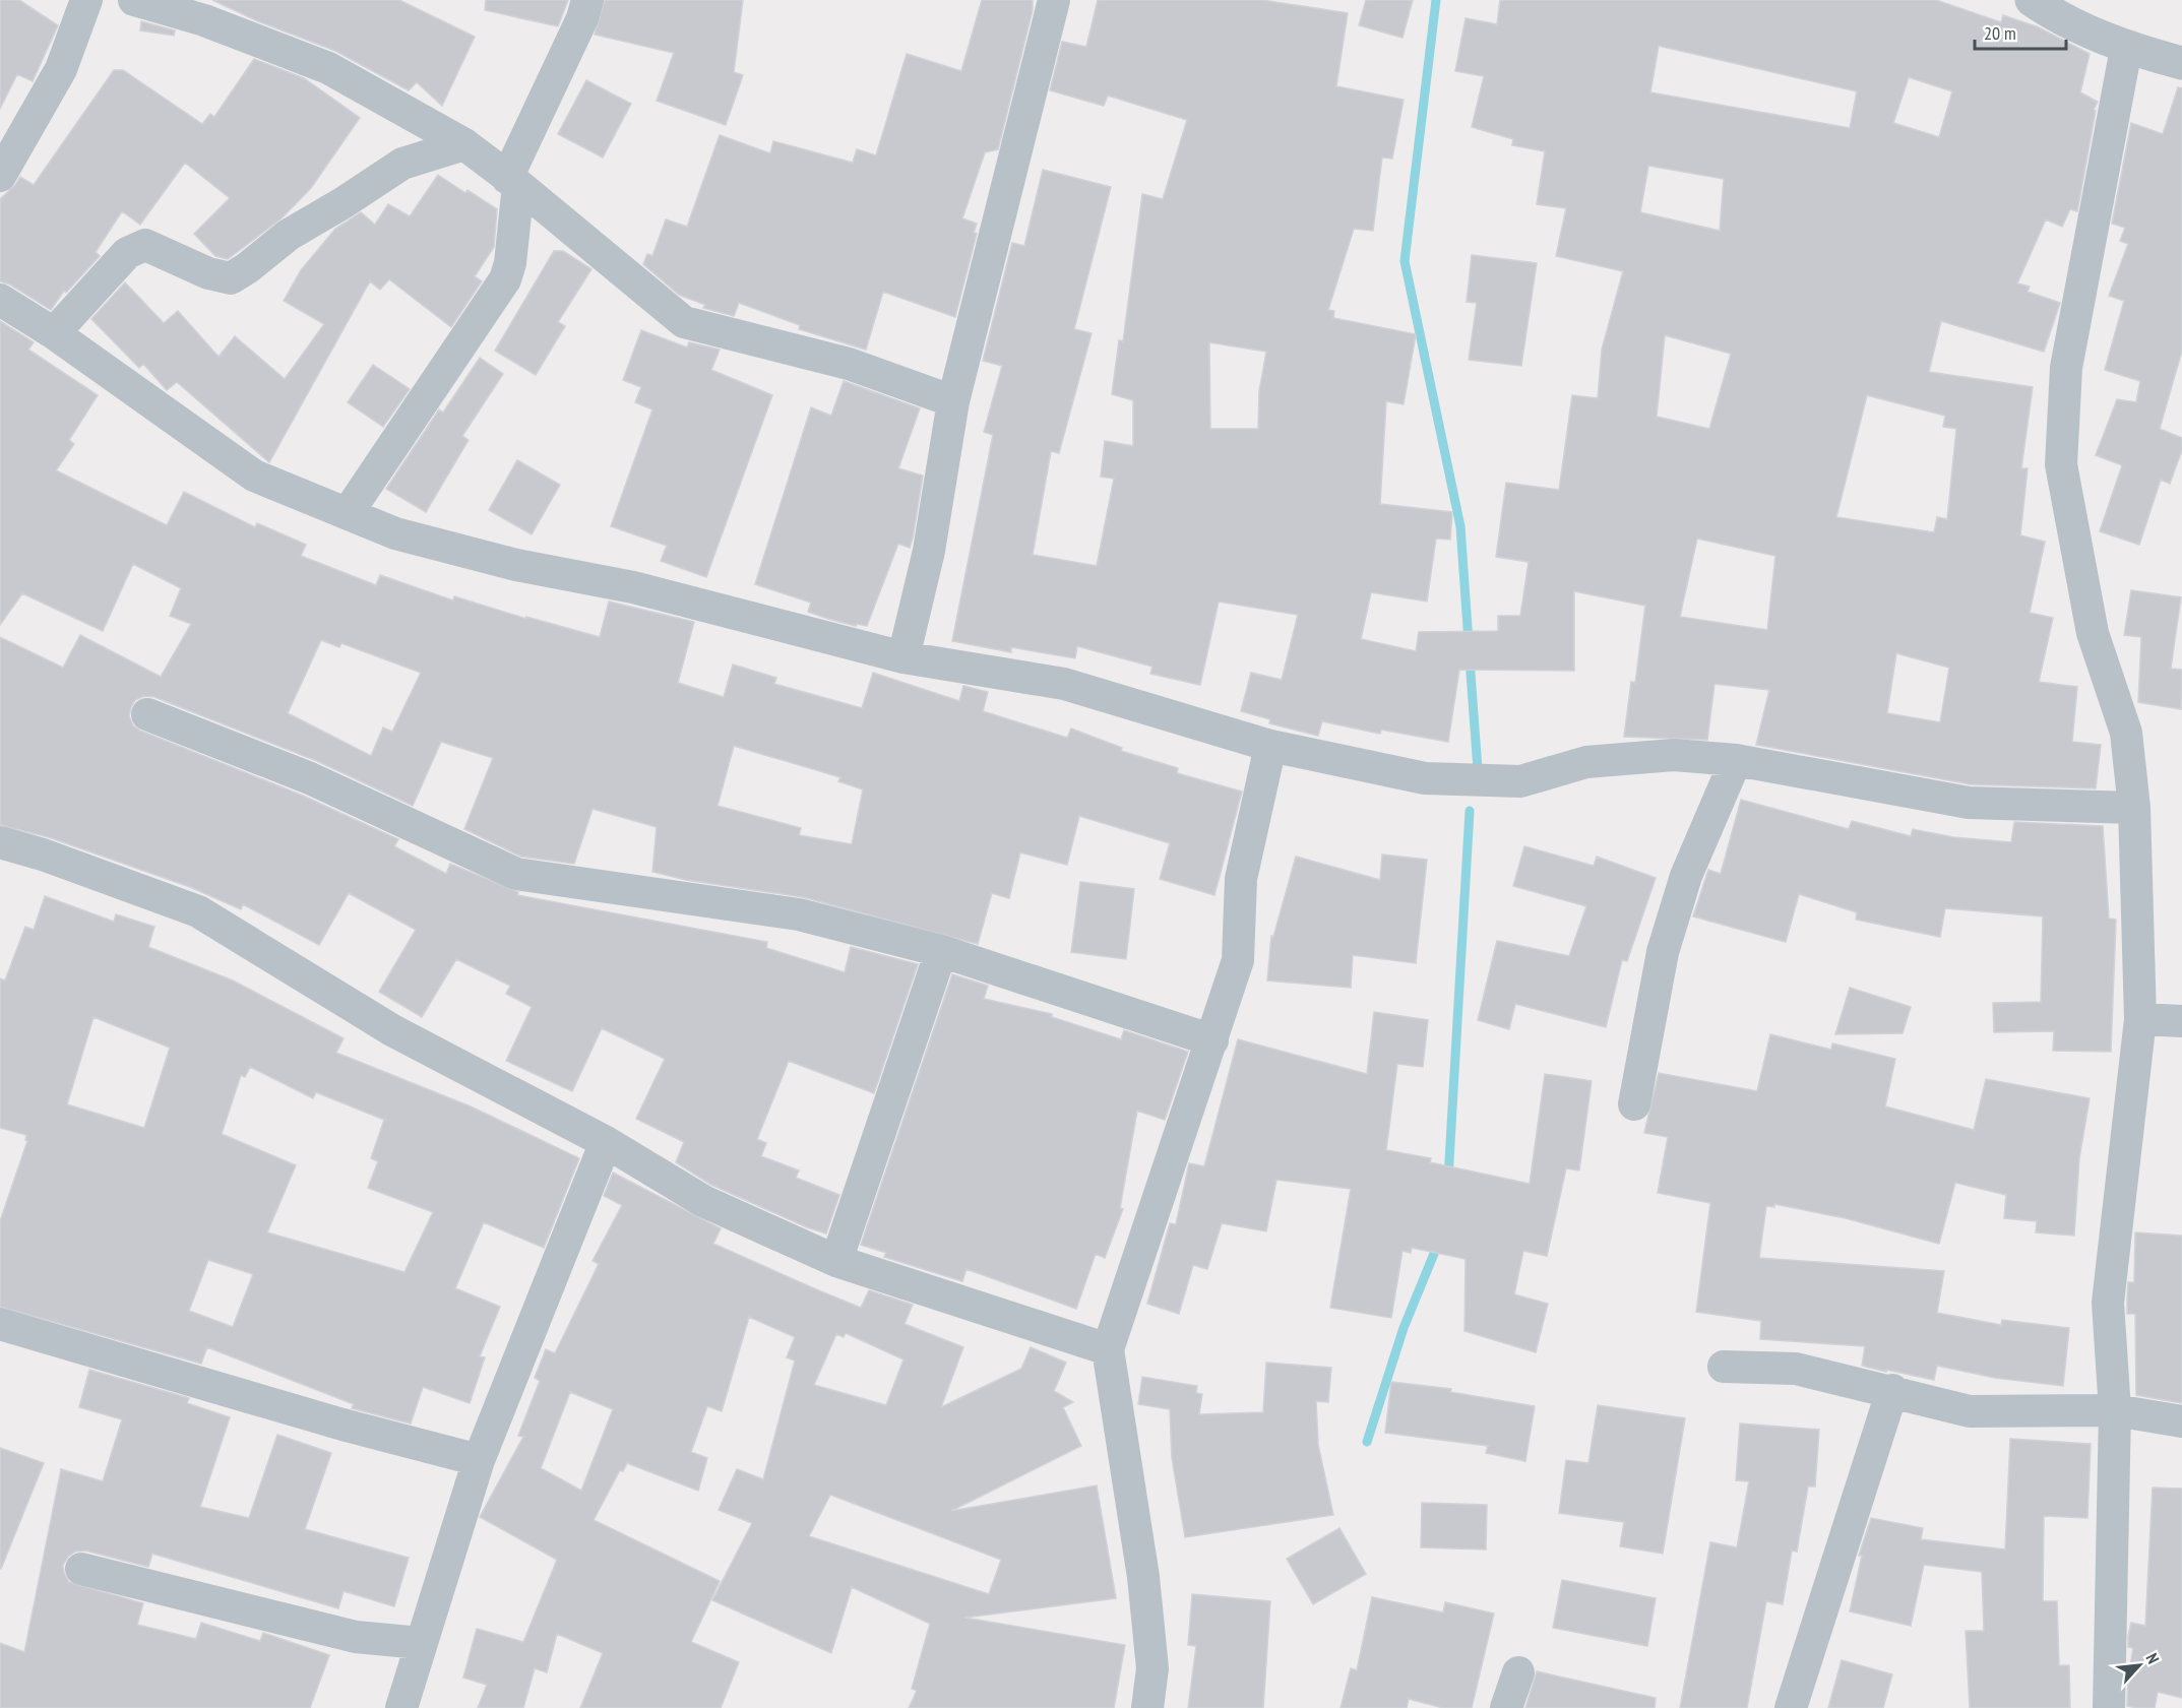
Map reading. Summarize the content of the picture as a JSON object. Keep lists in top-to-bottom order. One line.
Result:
{"scale_bar":"20 m","north":"top right"}
